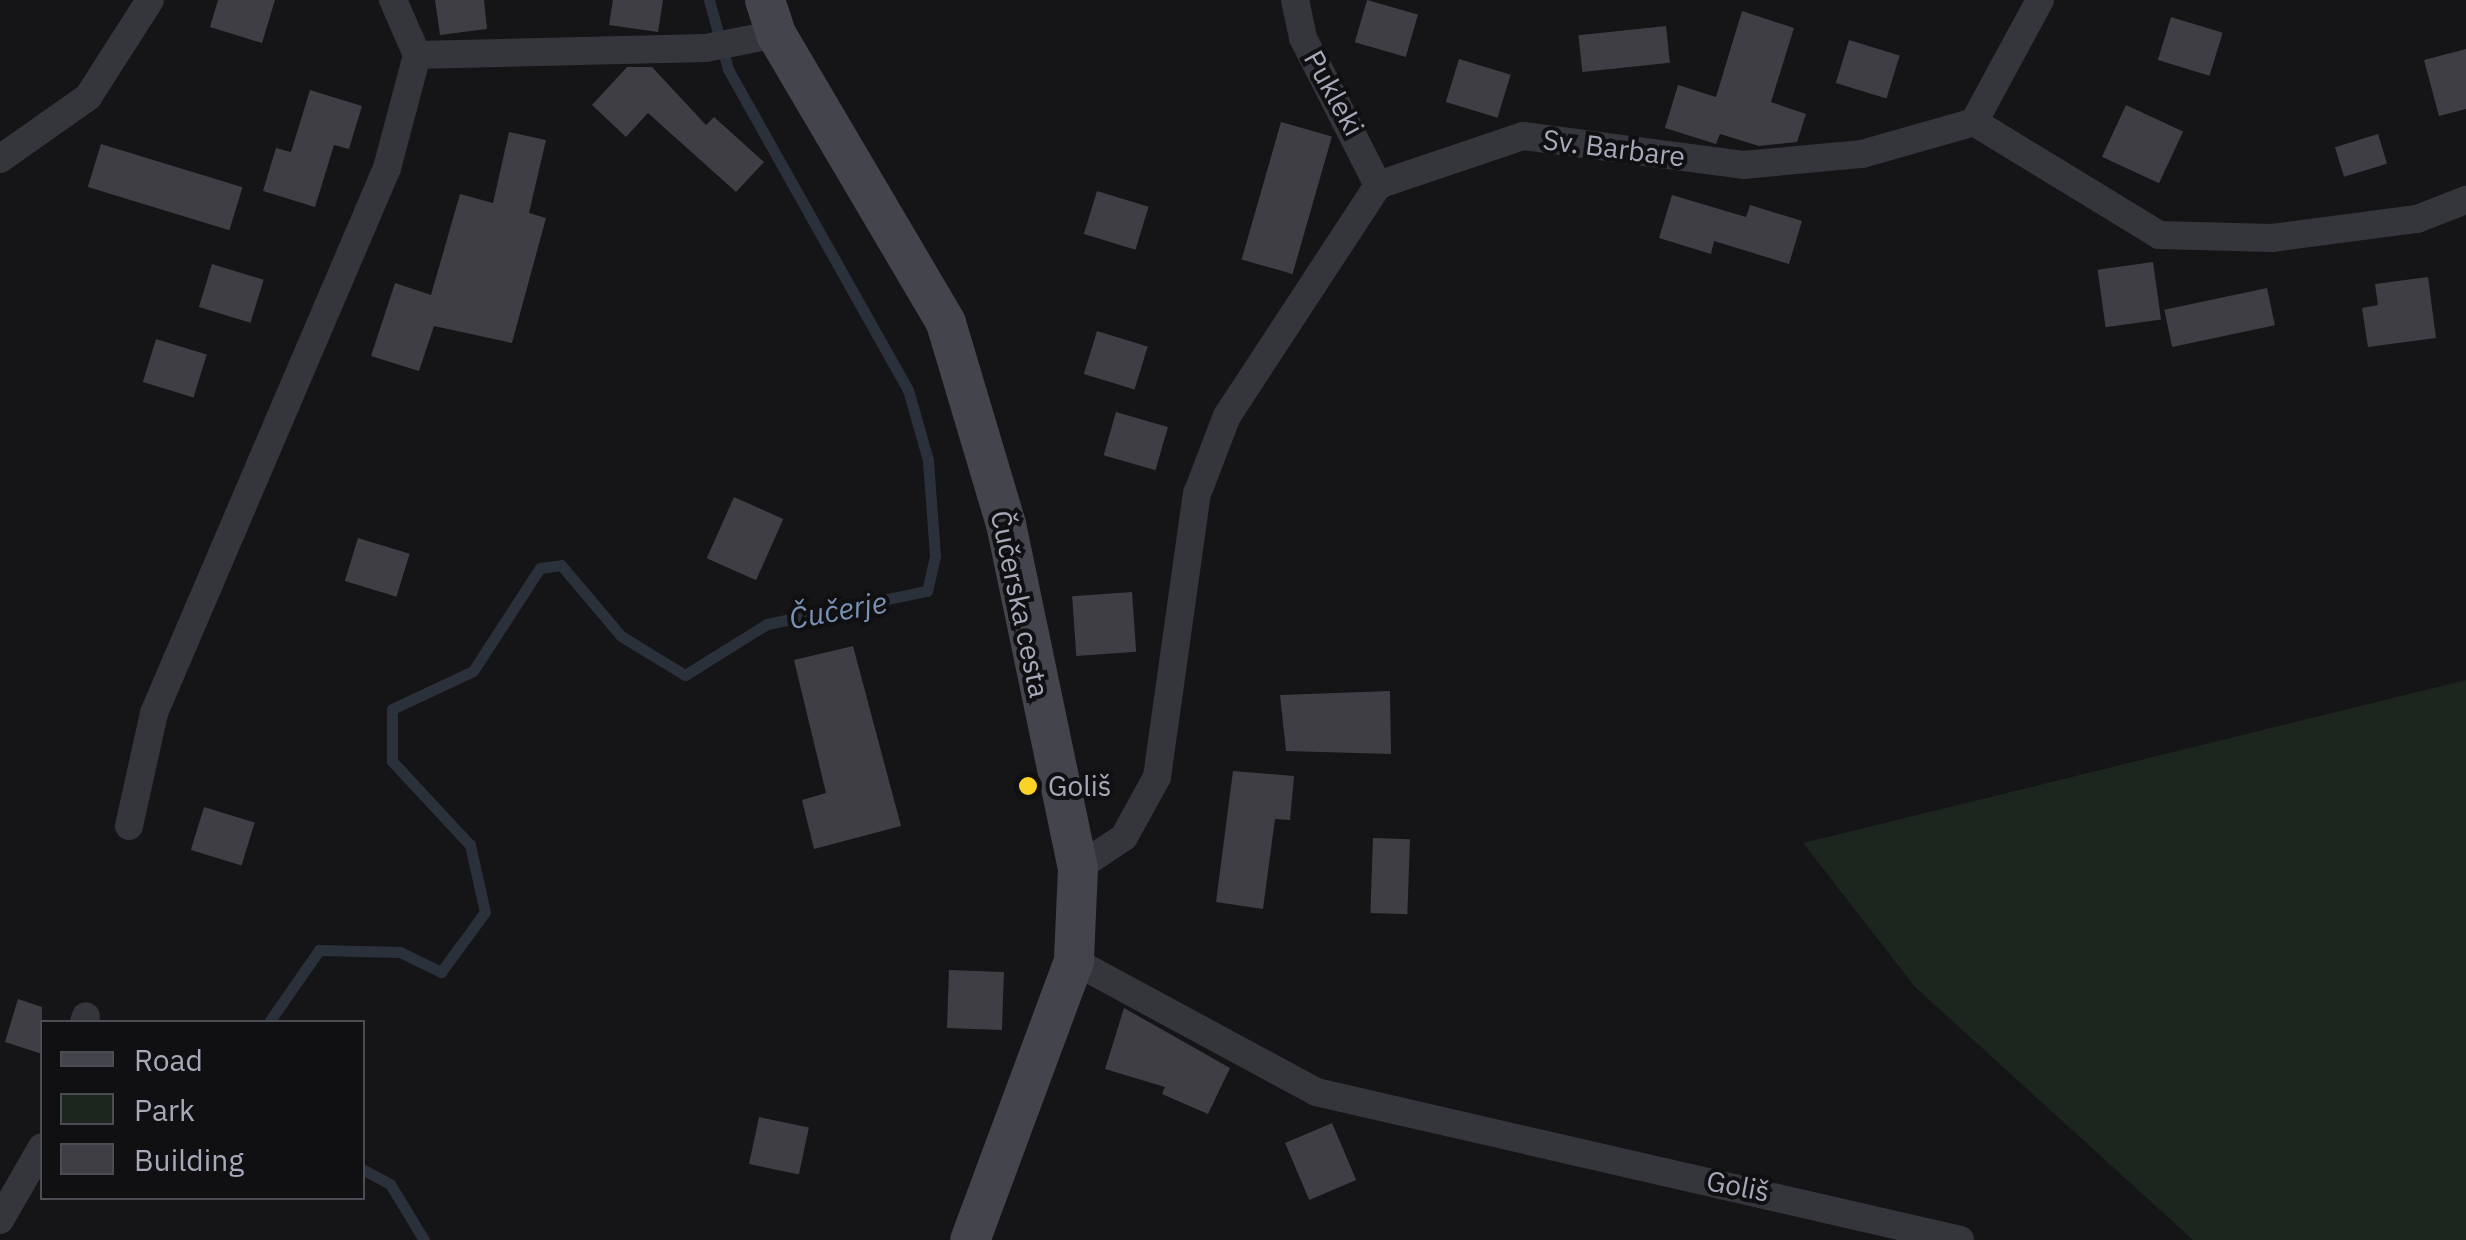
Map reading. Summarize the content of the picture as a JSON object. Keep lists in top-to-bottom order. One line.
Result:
{"streets":{"street":["Pukleki","Sv. Barbare","Čučerska cesta","Goliš"]},"crossings":[["Pukleki","Sv. Barbare"],["Čučerska cesta","Goliš"]],"water":["Čučerje"],"places":["Goliš"],"legend":["Road","Park","Building"]}
